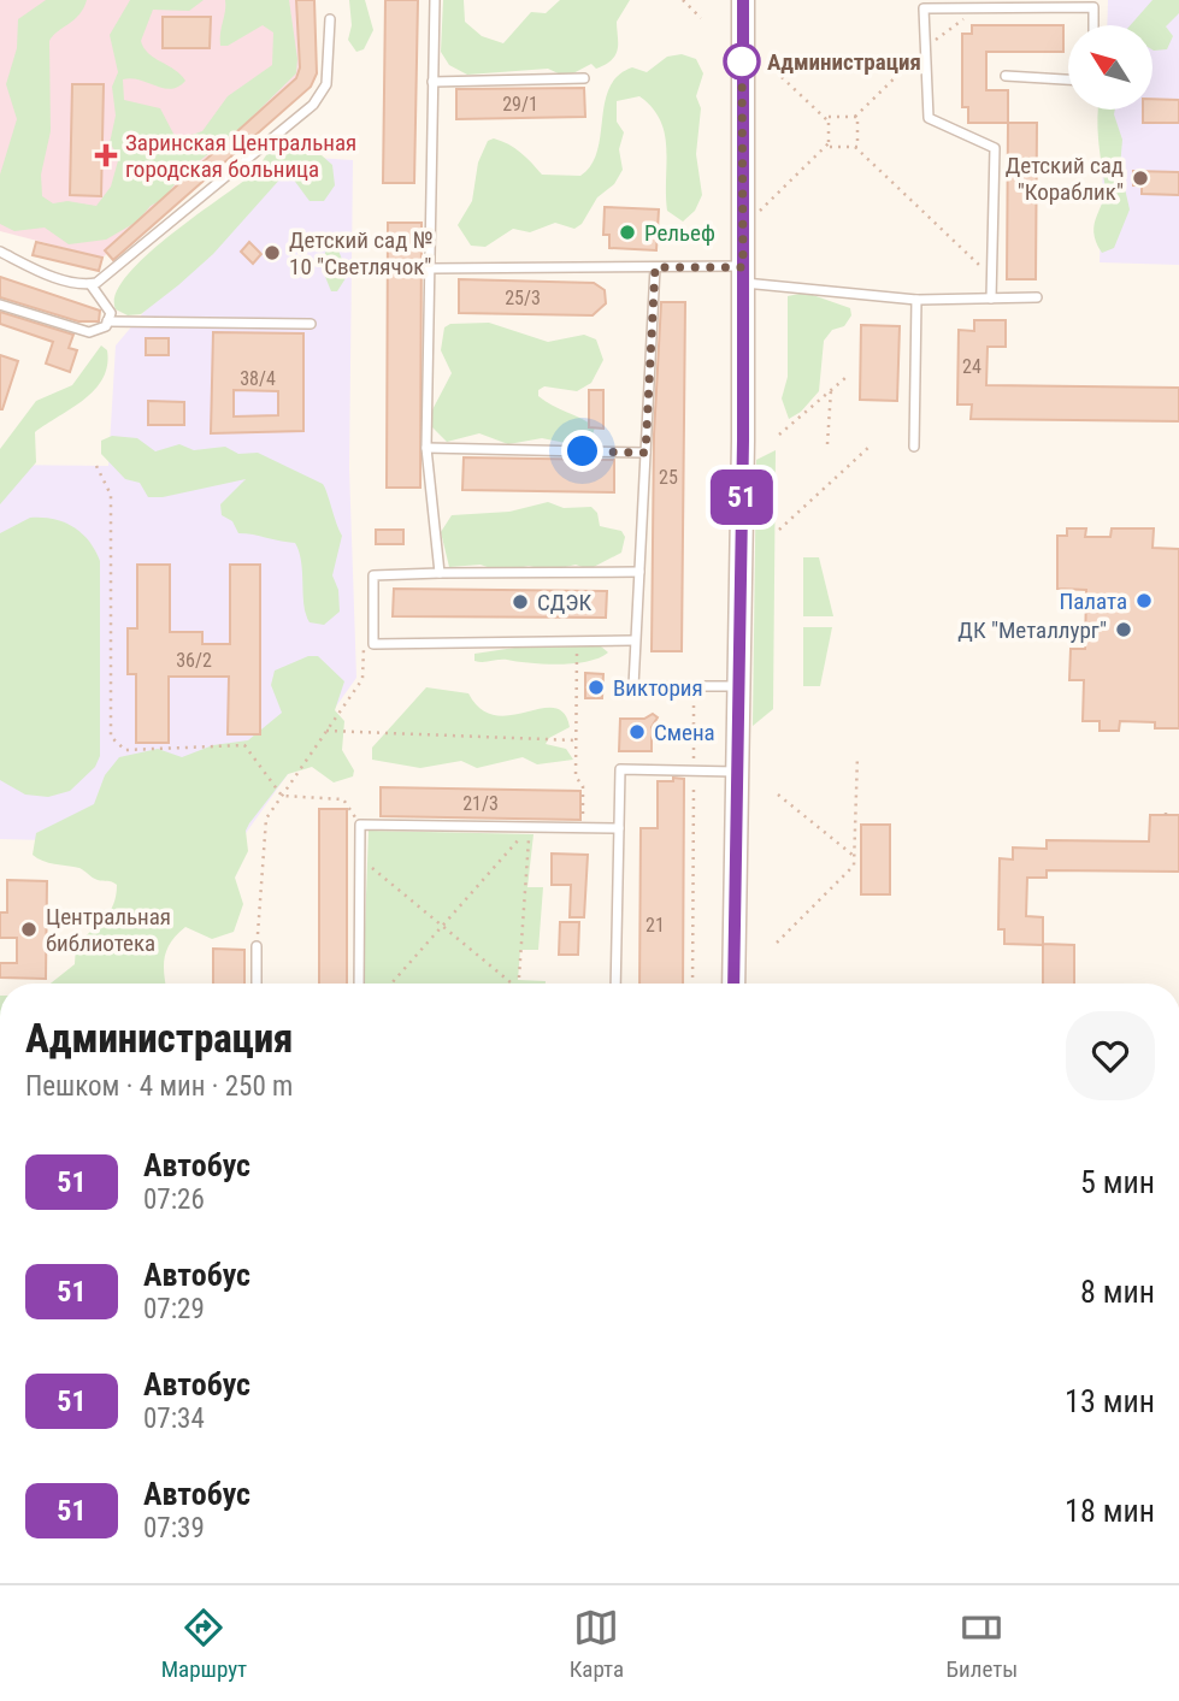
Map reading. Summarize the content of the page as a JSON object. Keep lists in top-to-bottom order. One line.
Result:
{"places":{"other":["Администрация","Детский сад \"Кораблик\"","Рельеф","Детский сад № 10 \"Светлячок\"","Палата","СДЭК","ДК \"Металлург\"","Виктория","Смена","Центральная библиотека"],"health":["Заринская Центральная городская больница"]},"lines":["bus line 51"],"house_numbers":["29/1","25/3","24","38/4","25","36/2","21/3","21"],"north":"top left","page":{"on_map":"51","heading":["Администрация","Пешком · 4 мин · 250 m"],"list":[{"mark":"51","name":"Автобус","note":"07:26","value":"5 мин"},{"mark":"51","name":"Автобус","note":"07:29","value":"8 мин"},{"mark":"51","name":"Автобус","note":"07:34","value":"13 мин"},{"mark":"51","name":"Автобус","note":"07:39","value":"18 мин"}],"tabs":["Маршрут","Карта","Билеты"]}}
